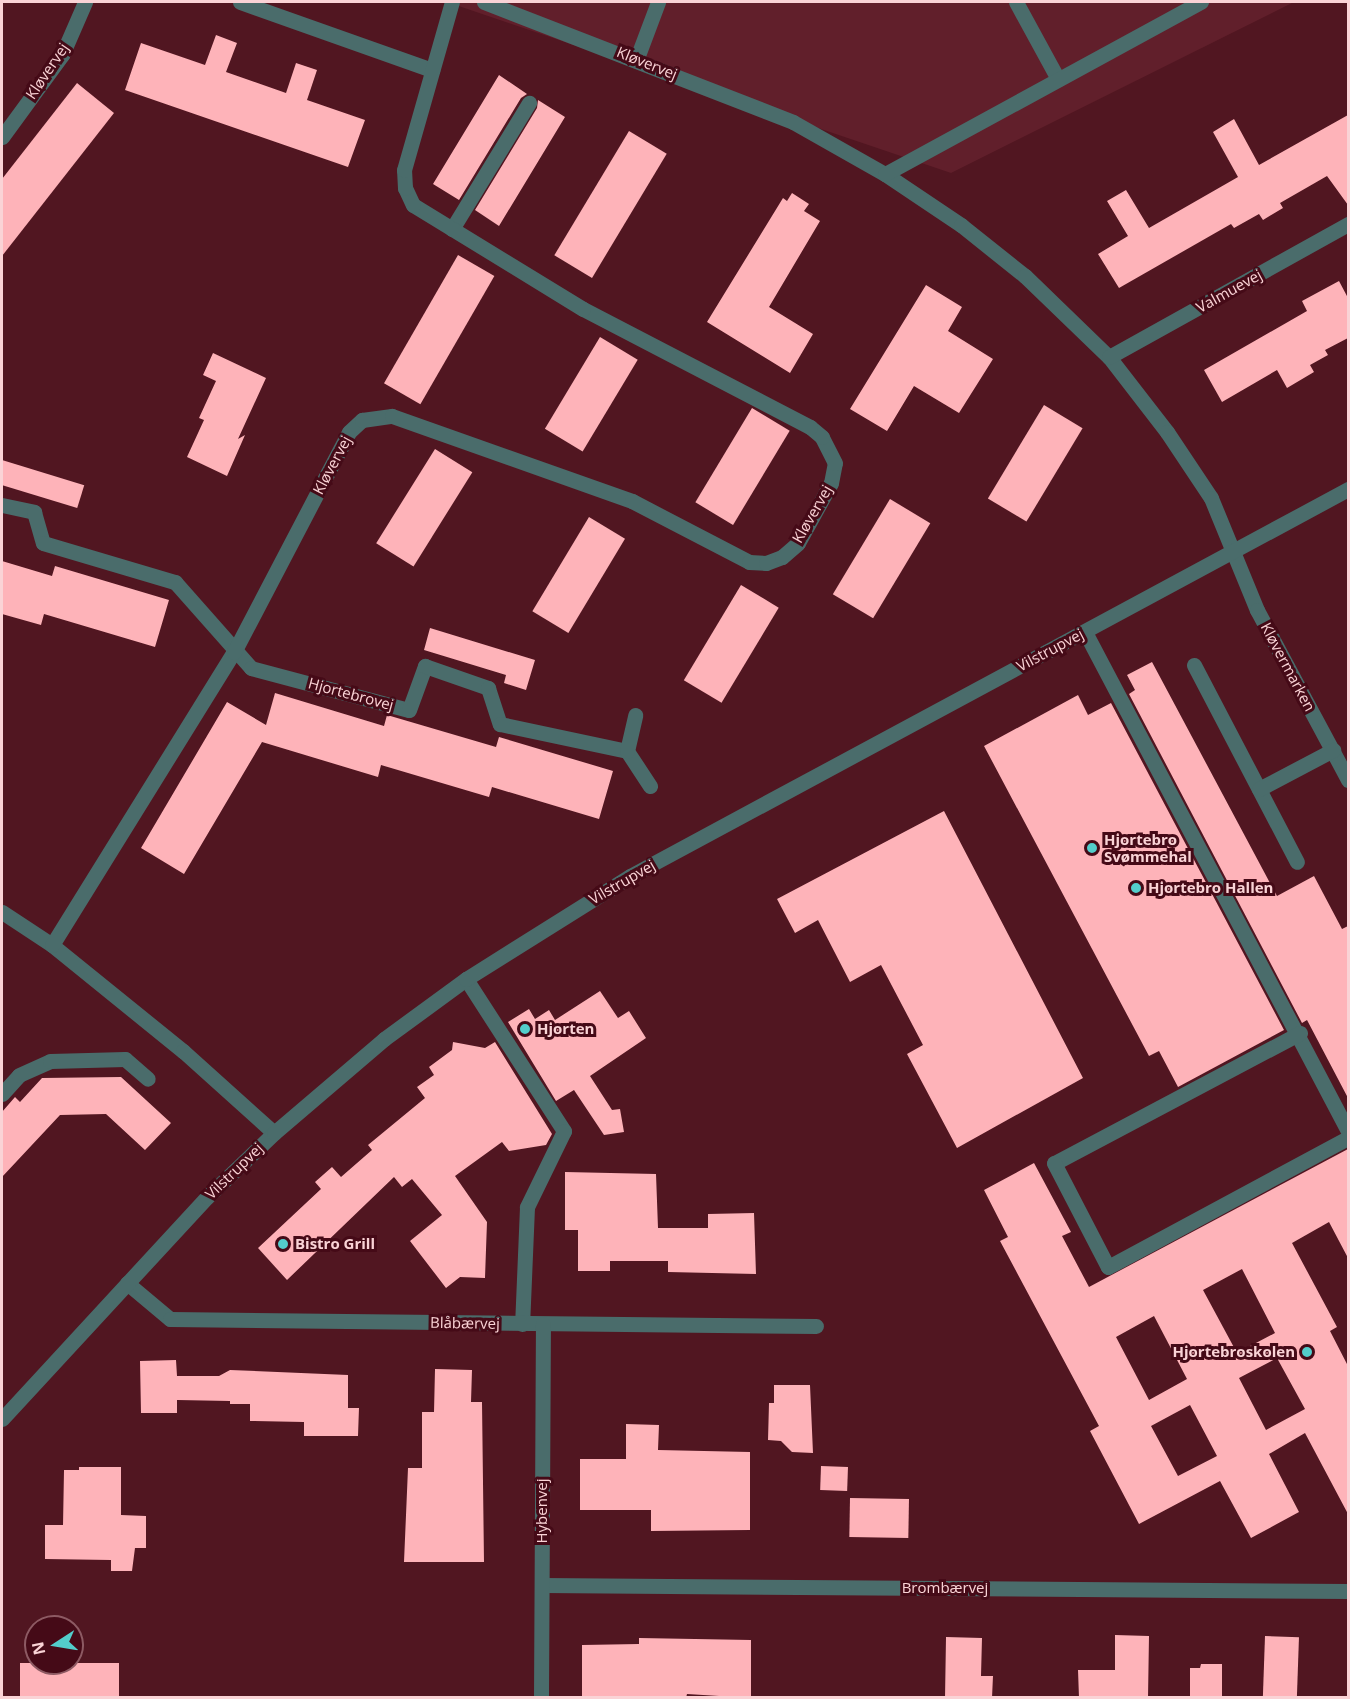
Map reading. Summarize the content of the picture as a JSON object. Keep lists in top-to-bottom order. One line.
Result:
{"streets":{"street":["Kløvervej","Valmuevej","Vilstrupvej","Kløvermarken","Hjortebrovej","Blåbærvej","Hybenvej","Brombærvej"]},"crossings":[["Kløvervej","Valmuevej"],["Kløvervej","Vilstrupvej"],["Kløvervej","Kløvermarken"],["Kløvervej","Hjortebrovej"],["Vilstrupvej","Kløvermarken"],["Vilstrupvej","Blåbærvej"],["Blåbærvej","Hybenvej"],["Hybenvej","Brombærvej"]],"places":["Hjortebro Svømmehal","Hjortebro Hallen","Hjorten","Bistro Grill","Hjortebroskolen"],"north":"left"}
